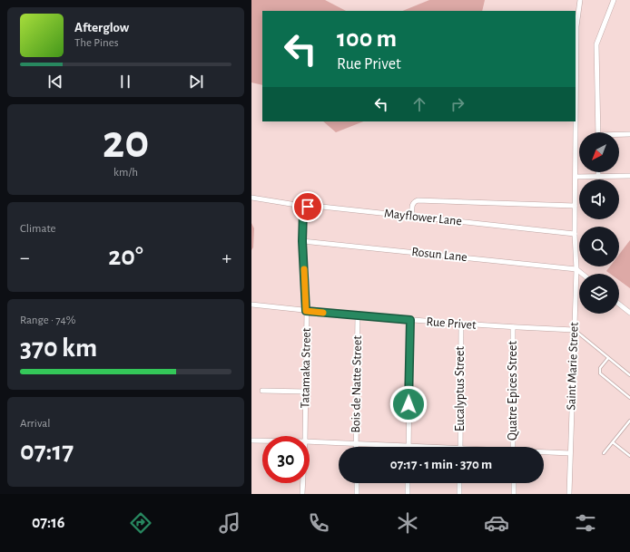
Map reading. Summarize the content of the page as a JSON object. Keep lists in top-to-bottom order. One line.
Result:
{"streets":{"street":["Mayflower Lane","Rosun Lane","Rue Privet","Saint Marie Street","Tatamaka Street","Bois de Natte Street","Eucalyptus Street","Quatre Epices Street"]},"crossings":[["Mayflower Lane","Saint Marie Street"],["Rosun Lane","Saint Marie Street"],["Rosun Lane","Tatamaka Street"],["Rue Privet","Saint Marie Street"],["Rue Privet","Tatamaka Street"],["Rue Privet","Bois de Natte Street"],["Rue Privet","Eucalyptus Street"],["Rue Privet","Quatre Epices Street"]],"north":"bottom left","page":{"turn":["100 m","Rue Privet"],"song":["Afterglow","The Pines"],"tile":[["20","km/h"],"Climate",["Range · 74%","370 km"],["Arrival","07:17"]],"heat":["−","20°","+"],"limit":"30","trip":"07:17 · 1 min · 370 m","tabs":"07:16"}}
